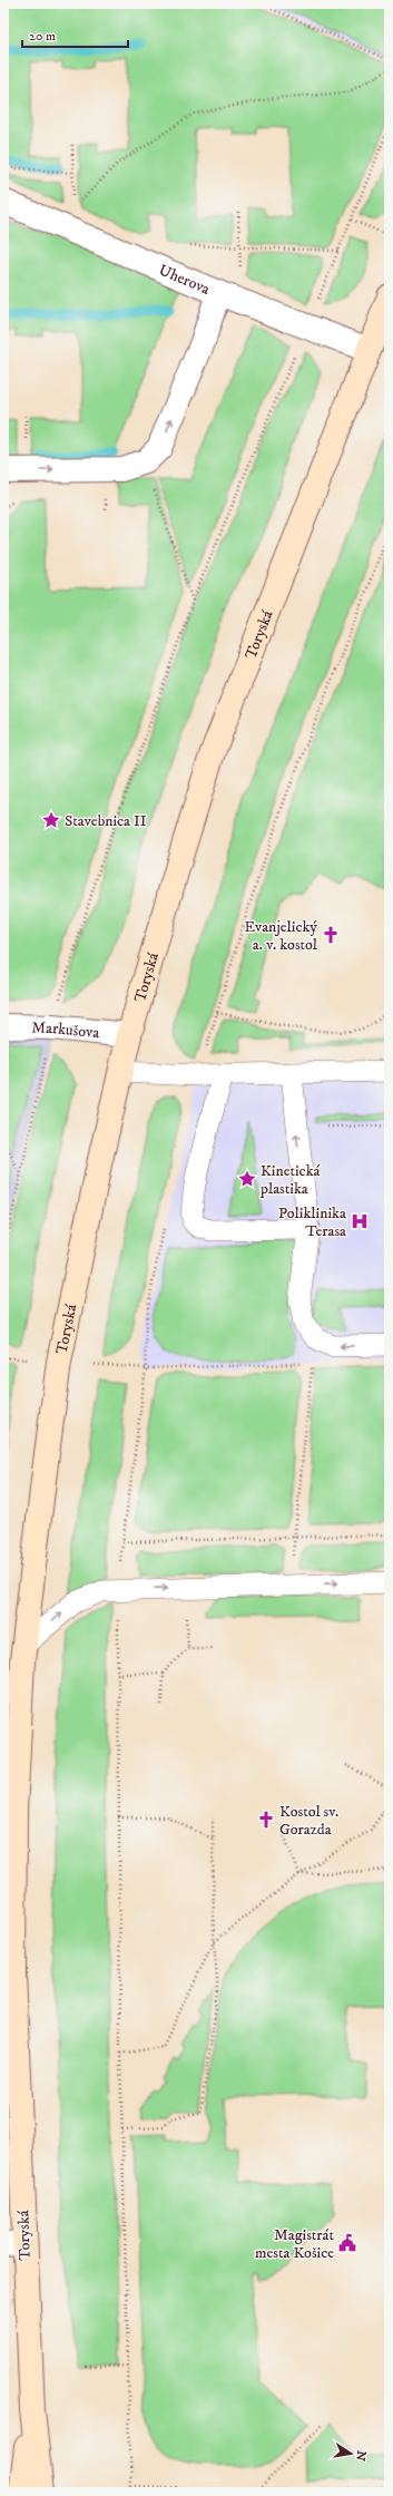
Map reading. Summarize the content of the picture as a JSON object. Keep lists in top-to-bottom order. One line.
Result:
{"streets":{"street":["Uherova","Toryská","Markušova"]},"crossings":[["Uherova","Toryská"],["Toryská","Markušova"]],"places":{"place":["Stavebnica II","Kinetická plastika"],"church":["Evanjelický a. v. kostol","Kostol sv. Gorazda"],"hospital":["Poliklinika Terasa"],"public building":["Magistrát mesta Košice"]},"scale_bar":"20 m","north":"right"}
